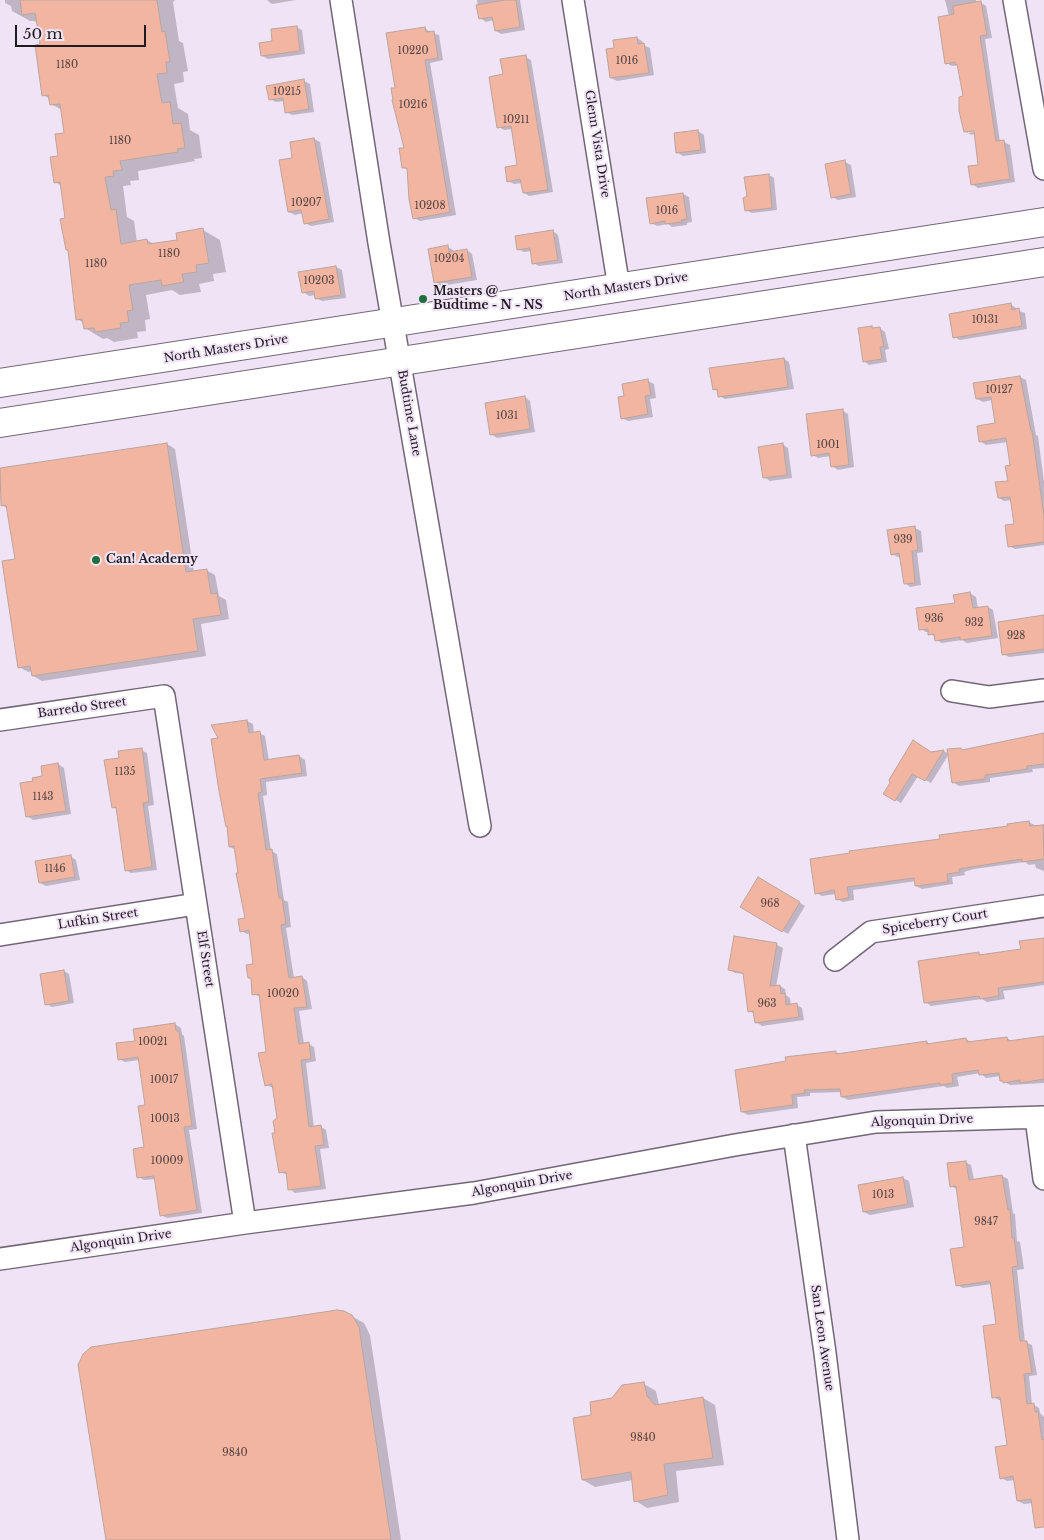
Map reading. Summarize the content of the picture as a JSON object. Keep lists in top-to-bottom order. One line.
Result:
{"streets":{"main road":["North Masters Drive"],"street":["Glenn Vista Drive","Budtime Lane","Barredo Street","Lufkin Street","Spiceberry Court","Elf Street","Algonquin Drive","San Leon Avenue"]},"crossings":[["Glenn Vista Drive","North Masters Drive"],["North Masters Drive","Budtime Lane"],["Barredo Street","Elf Street"],["Lufkin Street","Elf Street"],["Elf Street","Algonquin Drive"],["Algonquin Drive","San Leon Avenue"]],"places":["Masters @ Budtime - N - NS","Can! Academy"],"house_numbers":["10220","1016","1180","10215","10216","10211","1180","10207","10208","1016","1180","10204","1180","10203","10131","10127","1031","1001","939","936","932","928","1135","1143","1146","968","10020","963","10021","10017","10013","10009","1013","9847","9840","9840"],"scale_bar":"50 m"}
